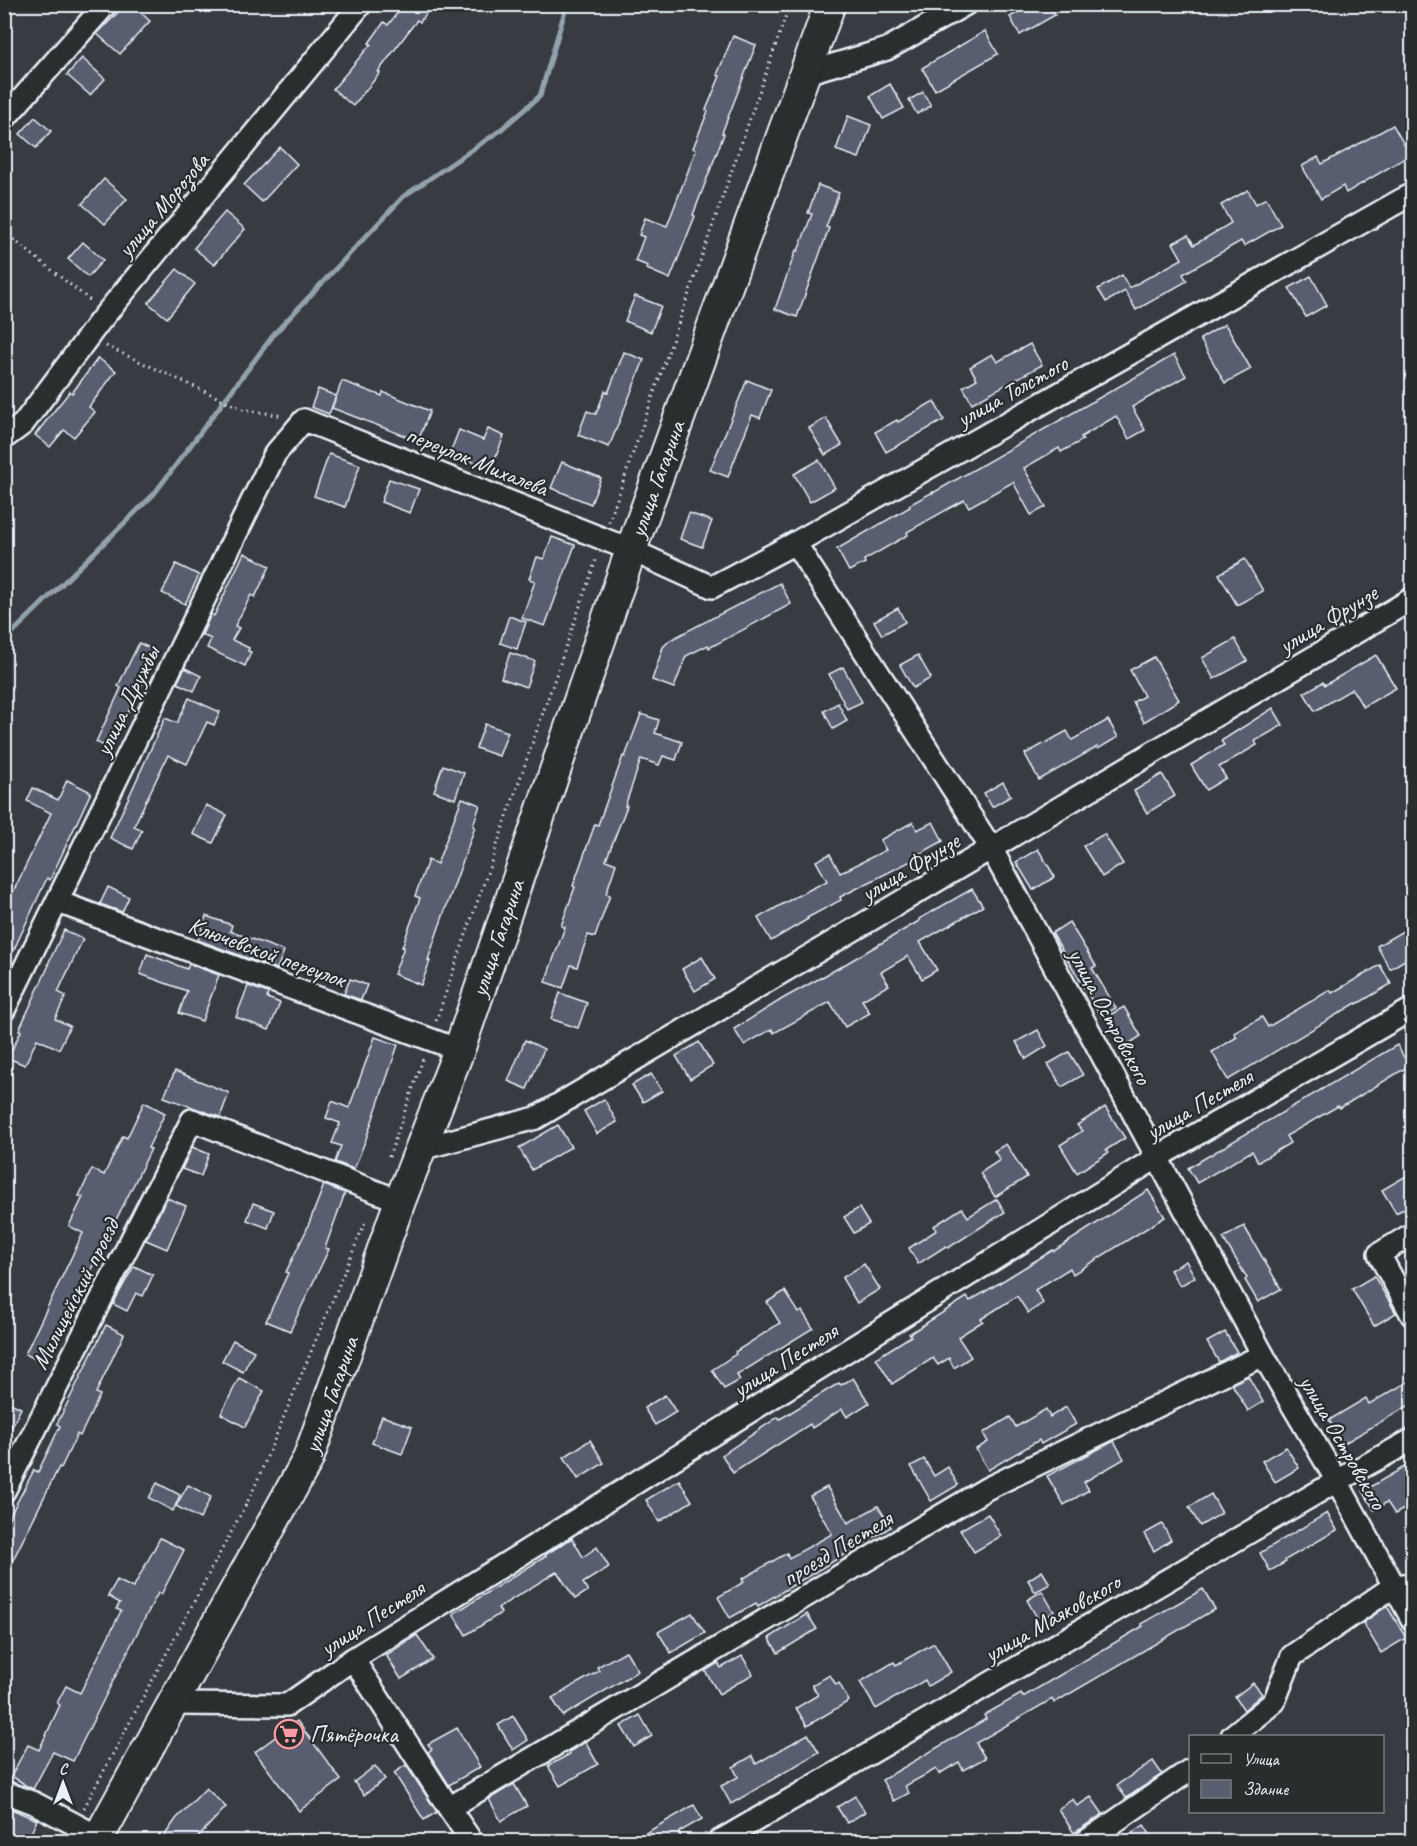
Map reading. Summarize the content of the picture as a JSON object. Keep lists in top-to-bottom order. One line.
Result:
{"streets":{"main road":["улица Гагарина"],"street":["улица Морозова","улица Толстого","переулок Михалева","улица Фрунзе","улица Дружбы","Ключевской переулок","улица Островского","улица Пестеля","Милицейский проезд","проезд Пестеля","улица Маяковского"]},"crossings":[["улица Толстого","переулок Михалева"],["улица Толстого","улица Гагарина"],["улица Толстого","улица Островского"],["переулок Михалева","улица Гагарина"],["переулок Михалева","улица Дружбы"],["улица Гагарина","улица Фрунзе"],["улица Гагарина","Ключевской переулок"],["улица Гагарина","улица Пестеля"],["улица Гагарина","Милицейский проезд"],["улица Фрунзе","улица Островского"],["улица Дружбы","Ключевской переулок"],["улица Островского","улица Пестеля"],["улица Островского","проезд Пестеля"],["улица Островского","улица Маяковского"]],"places":{"supermarket":["Пятёрочка"]},"legend":["Улица","Здание"],"north":"top"}
